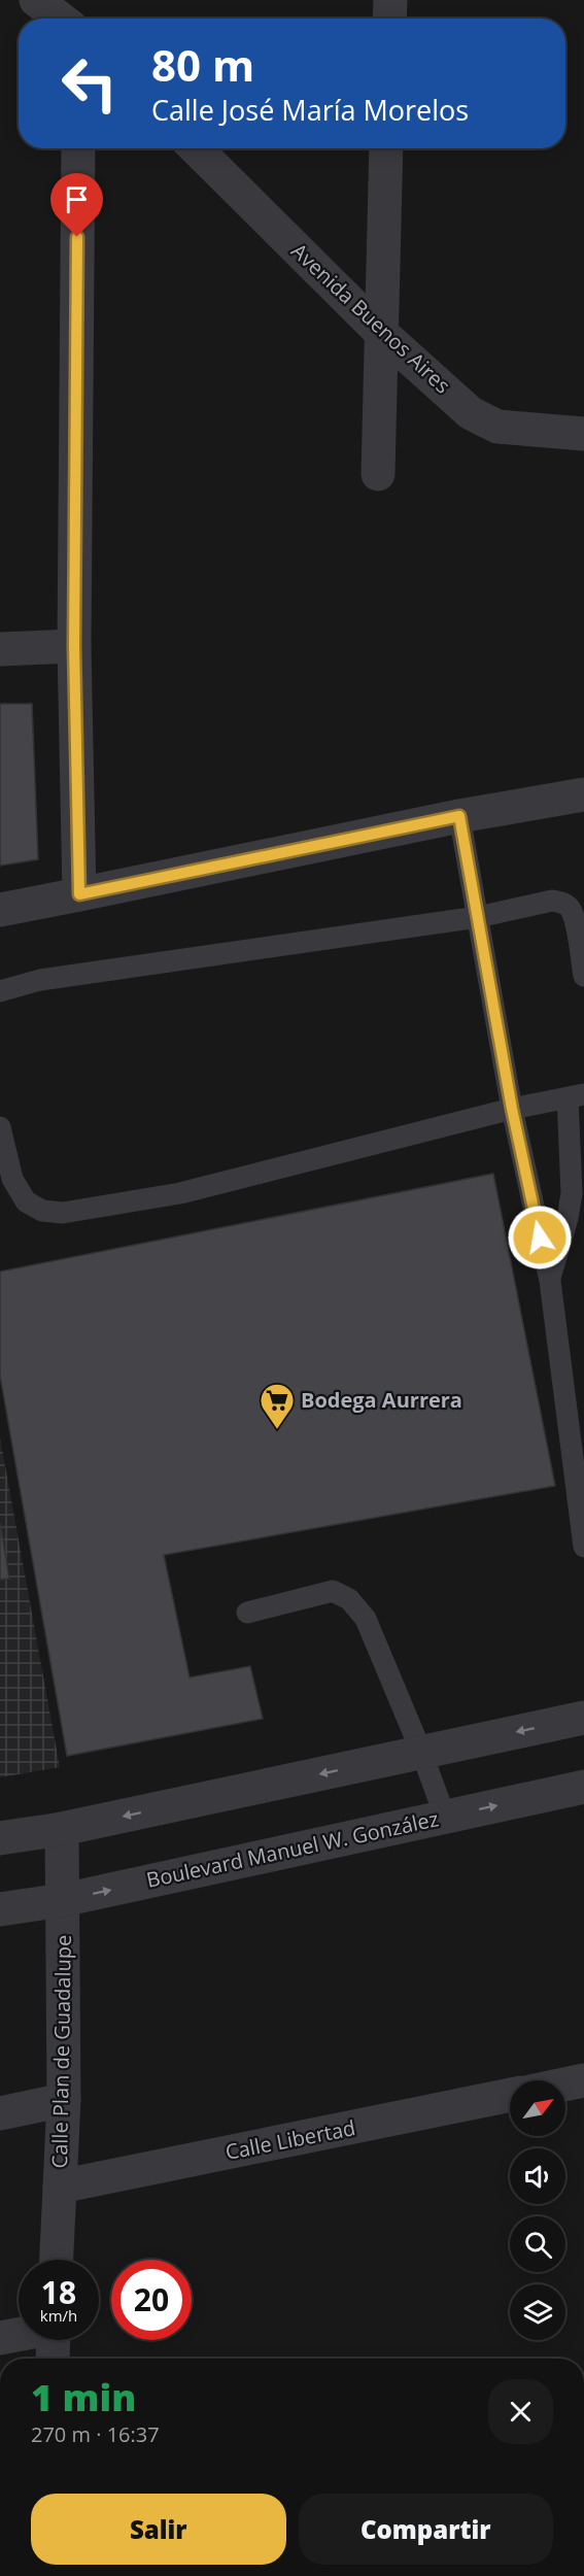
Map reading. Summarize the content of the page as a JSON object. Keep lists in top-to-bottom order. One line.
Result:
{"streets":{"street":["Avenida Buenos Aires","Boulevard Manuel W. González","Calle Plan de Guadalupe","Calle Libertad"]},"crossings":[["Boulevard Manuel W. González","Calle Plan de Guadalupe"],["Calle Plan de Guadalupe","Calle Libertad"]],"places":{"supermarket":["Bodega Aurrera"]},"north":"top right","page":{"turn":["80 m","Calle José María Morelos"],"speed":"18 km/h","limit":"20","heading":["1 min","270 m · 16:37"],"buttons":["Salir","Compartir"]}}
